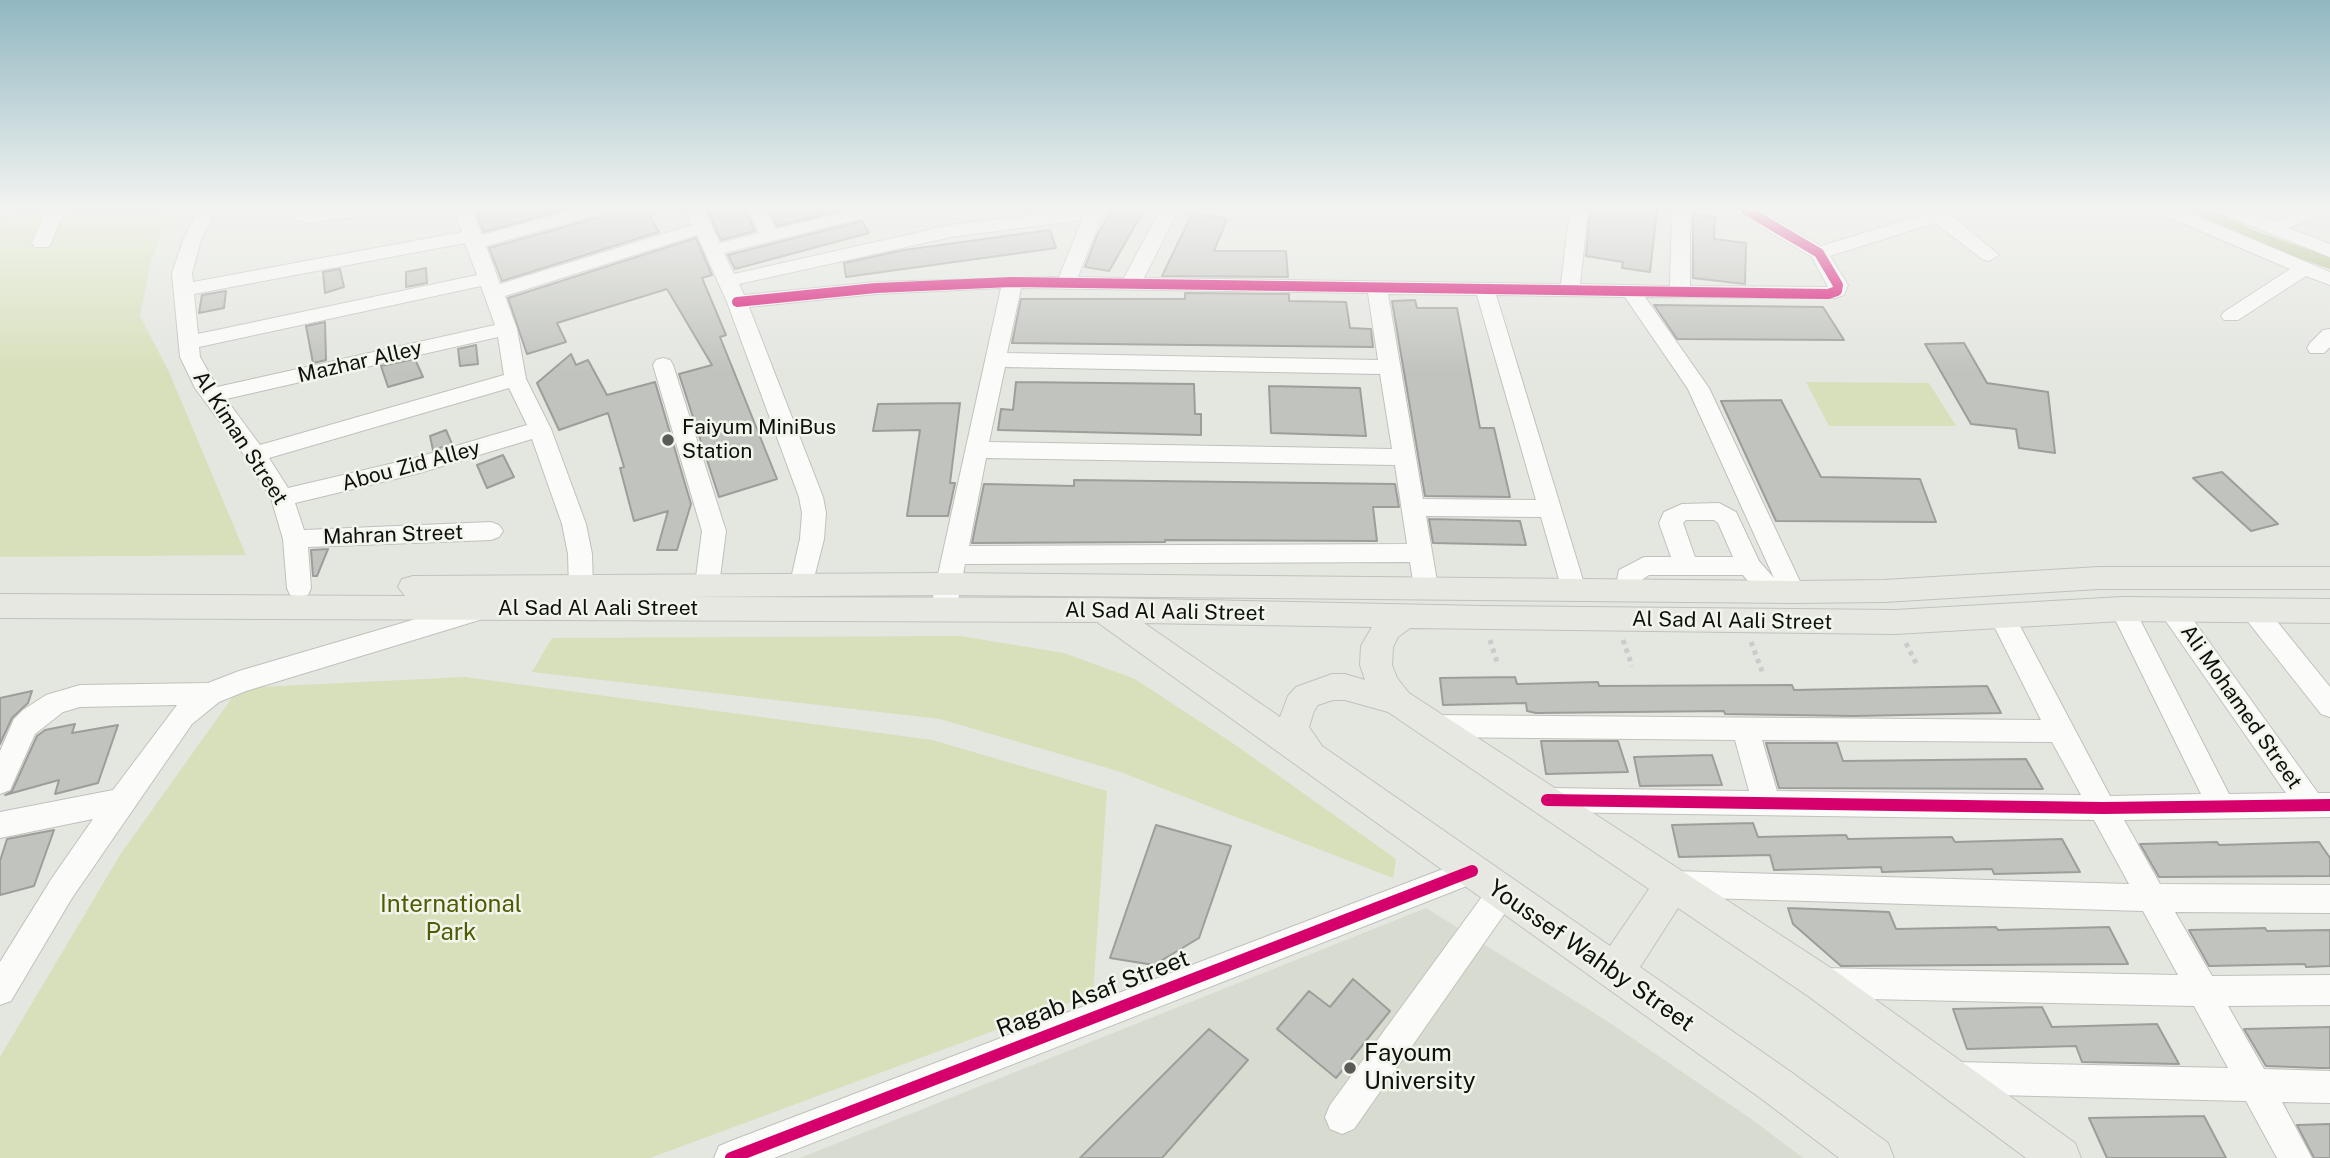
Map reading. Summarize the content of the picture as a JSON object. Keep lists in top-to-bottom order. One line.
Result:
{"streets":{"main road":["Al Sad Al Aali Street","Youssef Wahby Street"],"street":["Mazhar Alley","Al Kiman Street","Abou Zid Alley","Mahran Street","Ali Mohamed Street","Ragab Asaf Street"]},"crossings":[["Mazhar Alley","Al Kiman Street"],["Al Kiman Street","Abou Zid Alley"],["Al Kiman Street","Mahran Street"],["Al Kiman Street","Al Sad Al Aali Street"],["Al Sad Al Aali Street","Ali Mohamed Street"],["Al Sad Al Aali Street","Youssef Wahby Street"],["Youssef Wahby Street","Ragab Asaf Street"]],"parks":["International Park"],"places":["Faiyum MiniBus Station","Fayoum University"]}
